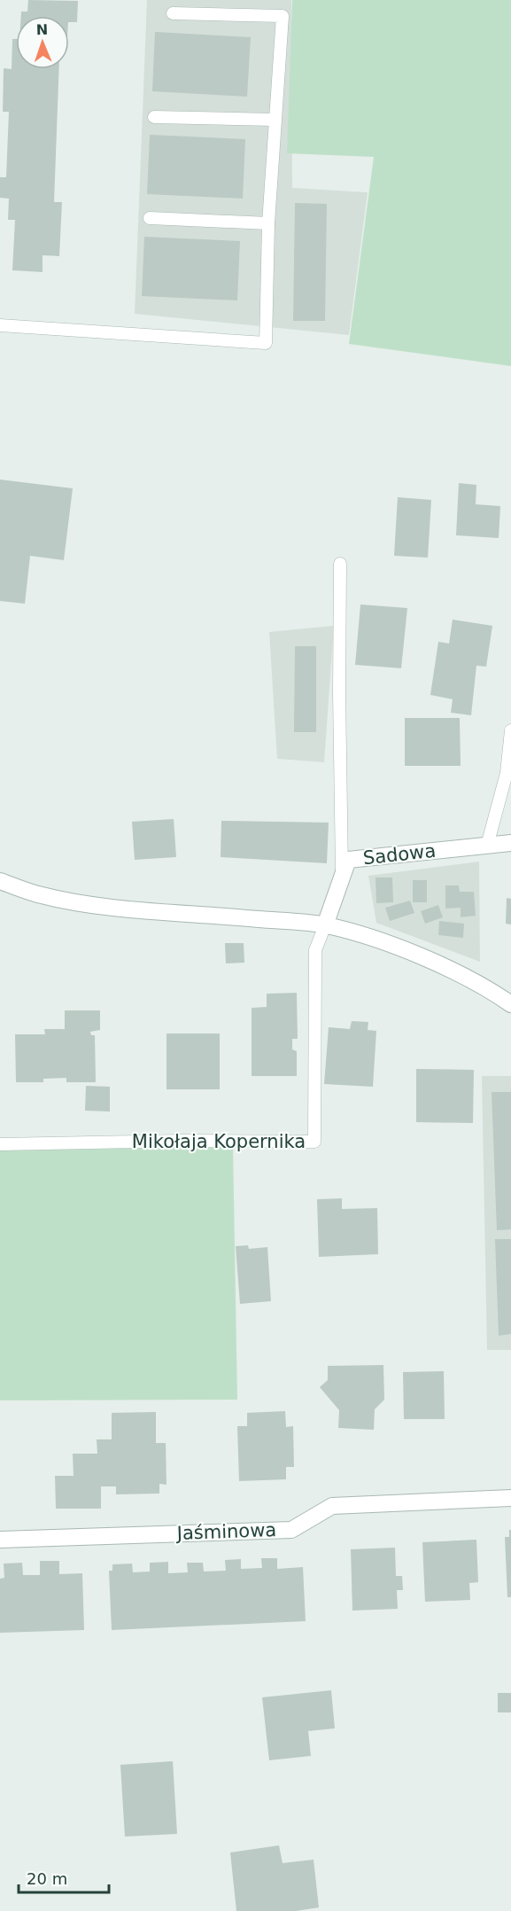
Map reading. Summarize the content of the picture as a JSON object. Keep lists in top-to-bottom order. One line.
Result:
{"streets":{"street":["Sadowa","Jaśminowa"],"lane":["Mikołaja Kopernika"]},"crossings":[["Sadowa","Mikołaja Kopernika"]],"scale_bar":"20 m","north":"top"}
